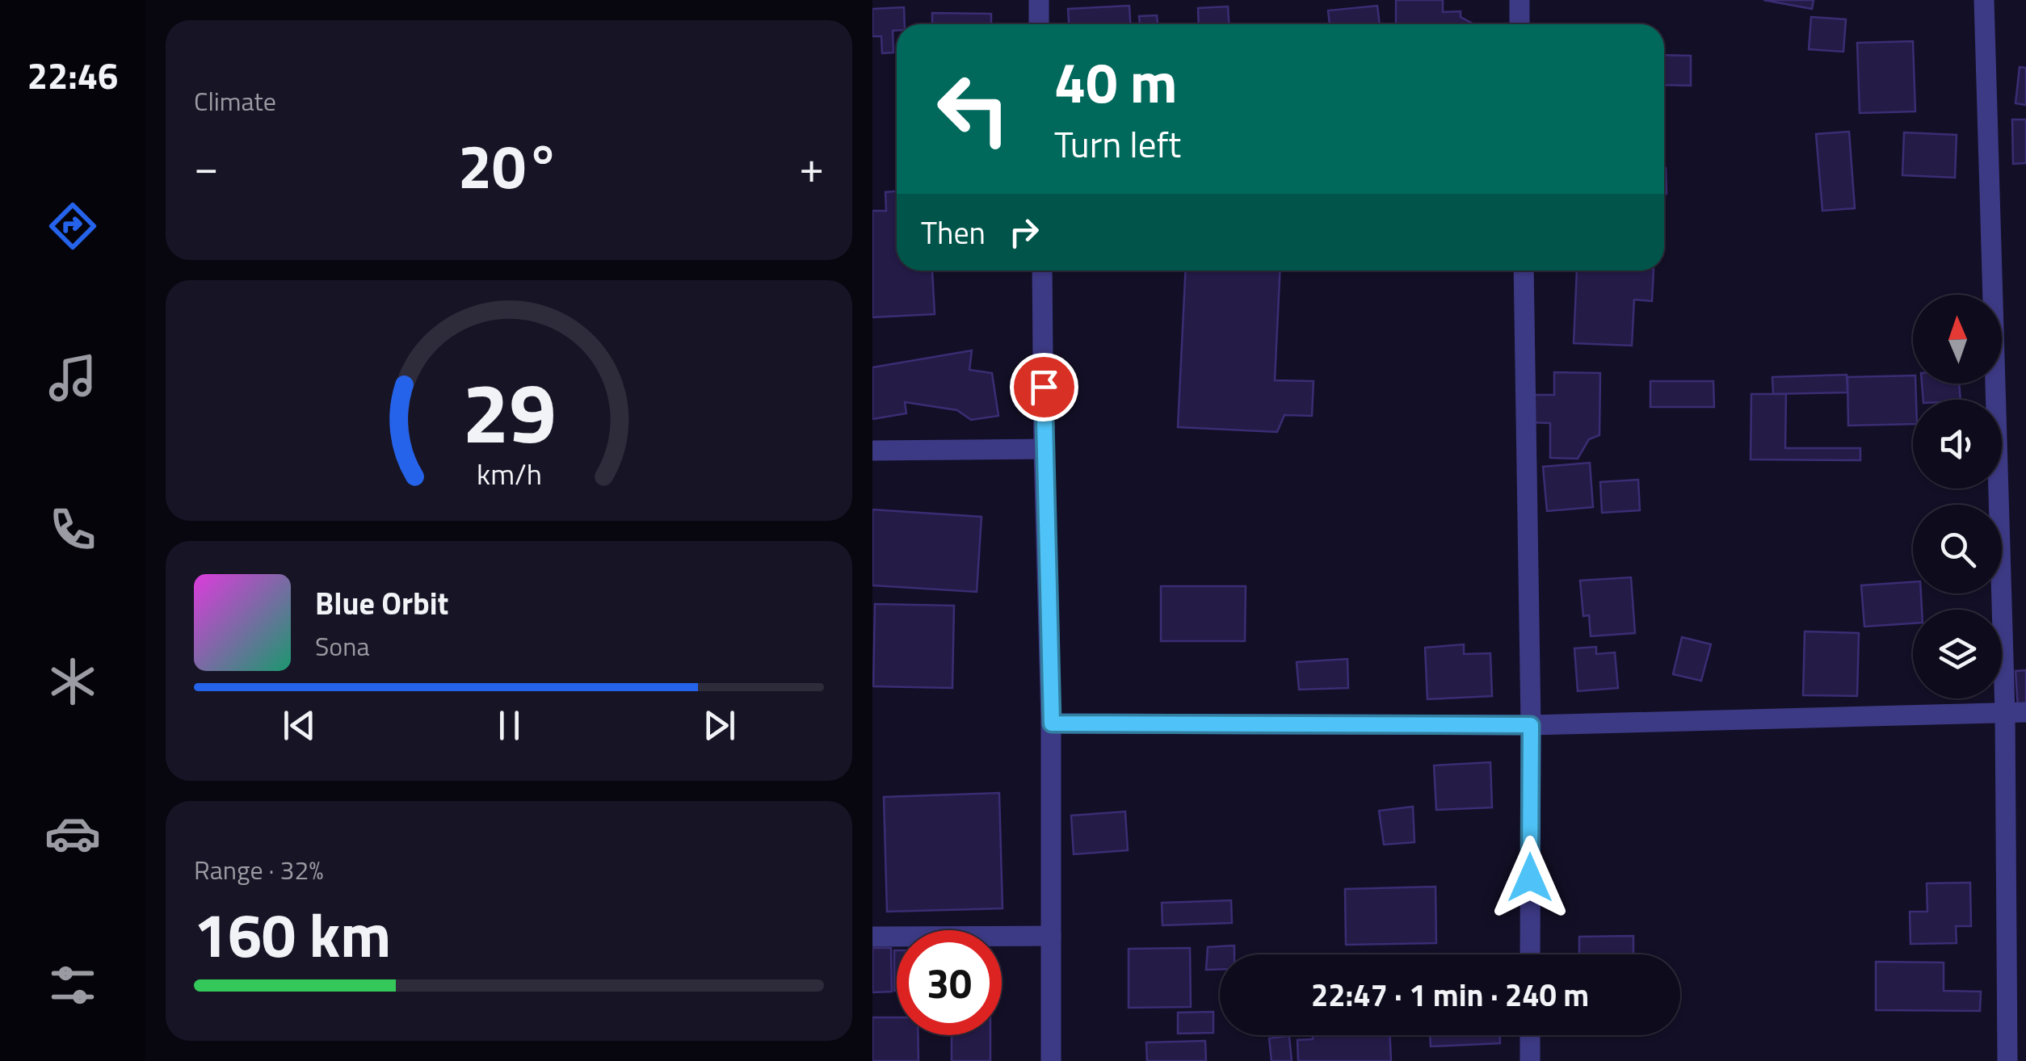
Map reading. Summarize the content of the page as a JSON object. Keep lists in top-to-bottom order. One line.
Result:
{"north":"top","page":{"tabs":"22:46","tile":["Climate",["Range · 32%","160 km"]],"turn":["40 m","Turn left"],"heat":["−","20°","+"],"then":"Then","song":["Blue Orbit","Sona"],"limit":"30","trip":"22:47 · 1 min · 240 m","gauge":["29","km/h"]}}
